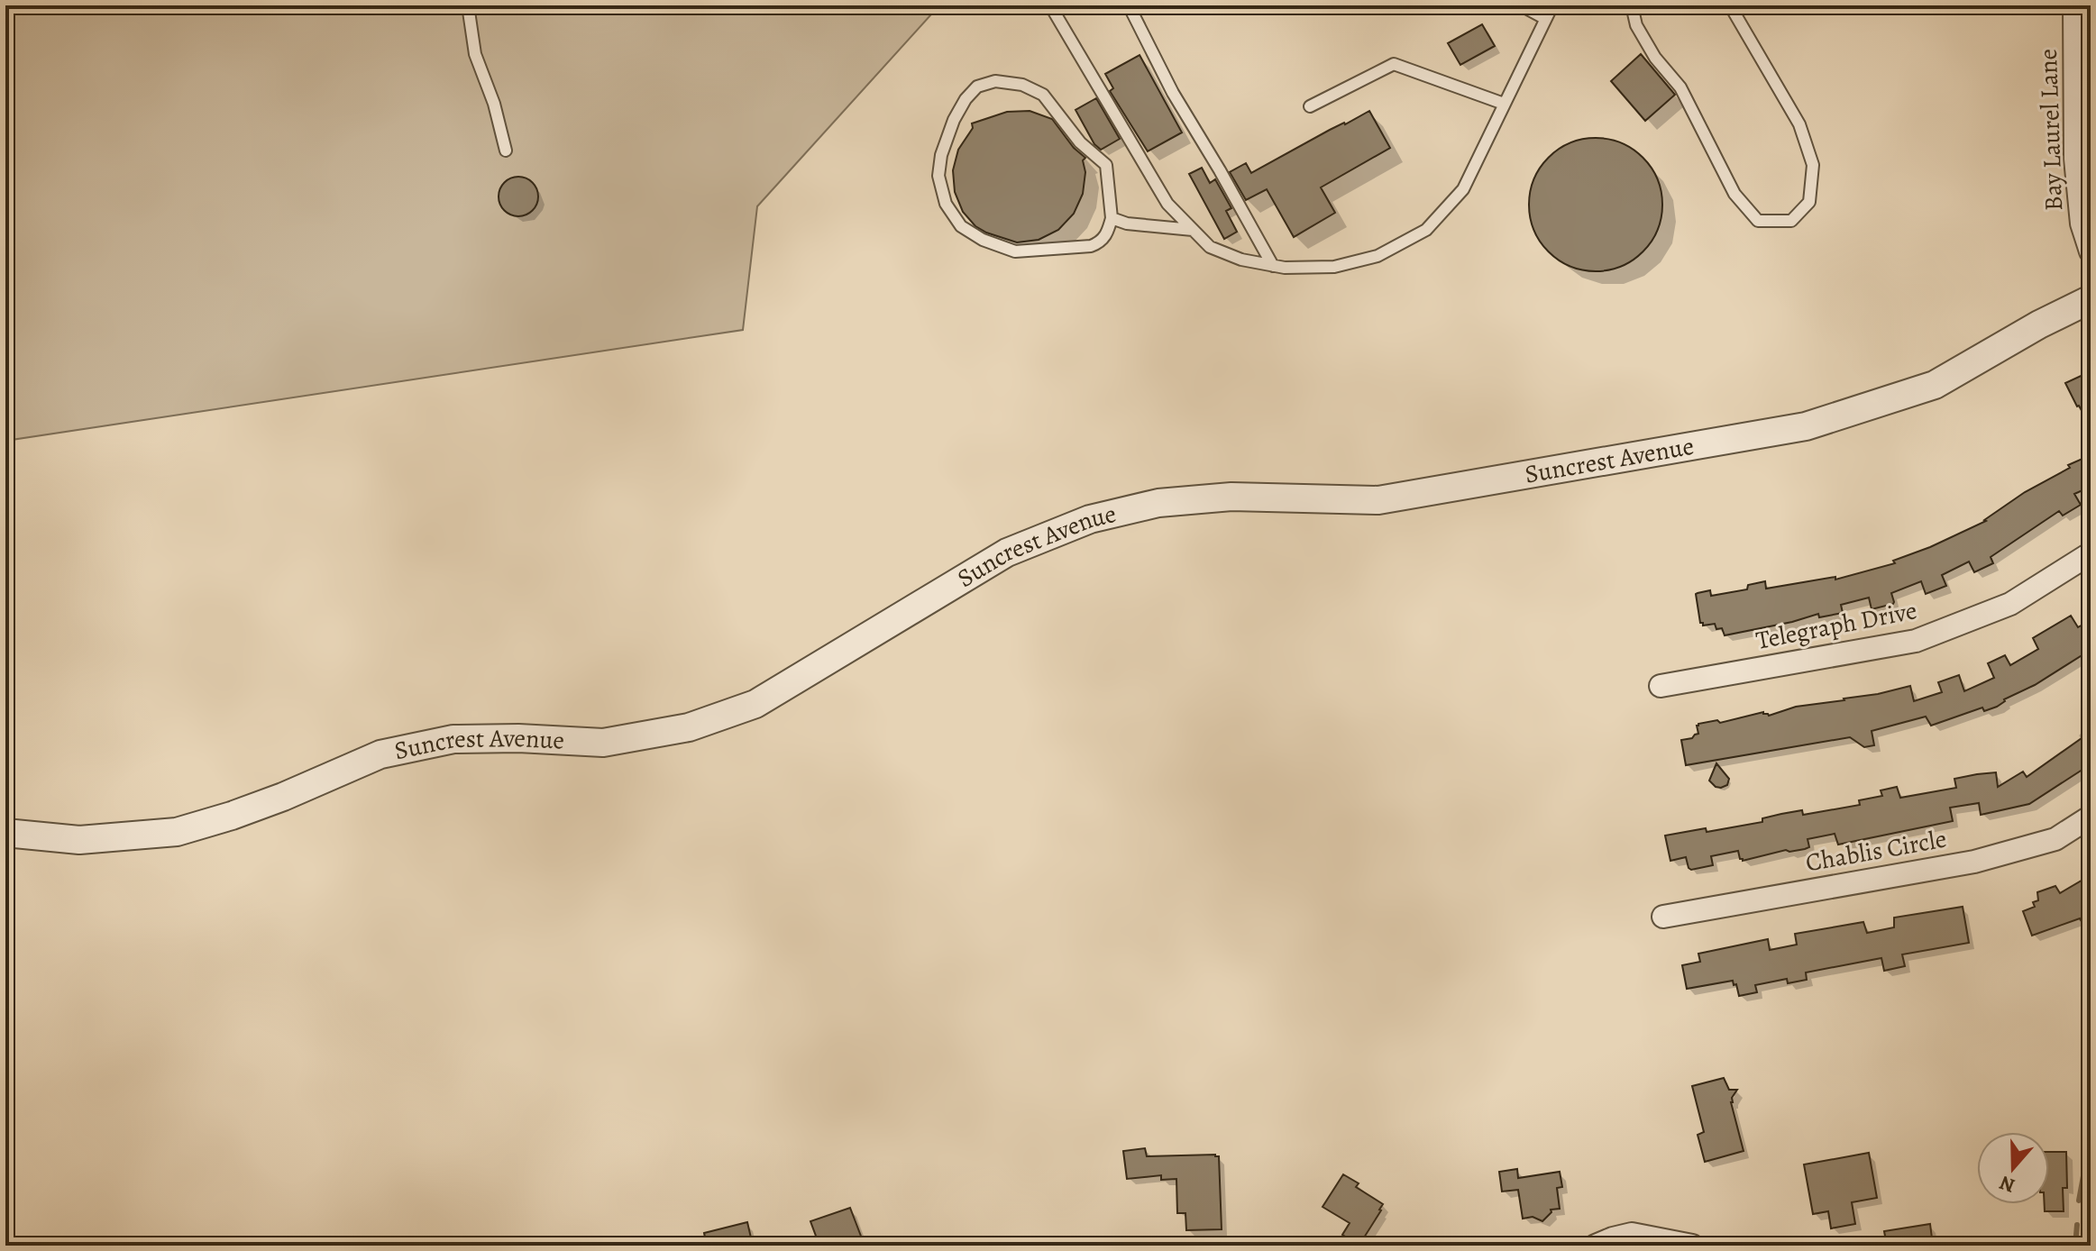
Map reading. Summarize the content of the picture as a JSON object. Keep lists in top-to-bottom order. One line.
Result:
{"streets":{"street":["Bay Laurel Lane","Suncrest Avenue","Telegraph Drive","Chablis Circle"]},"north":"bottom"}
